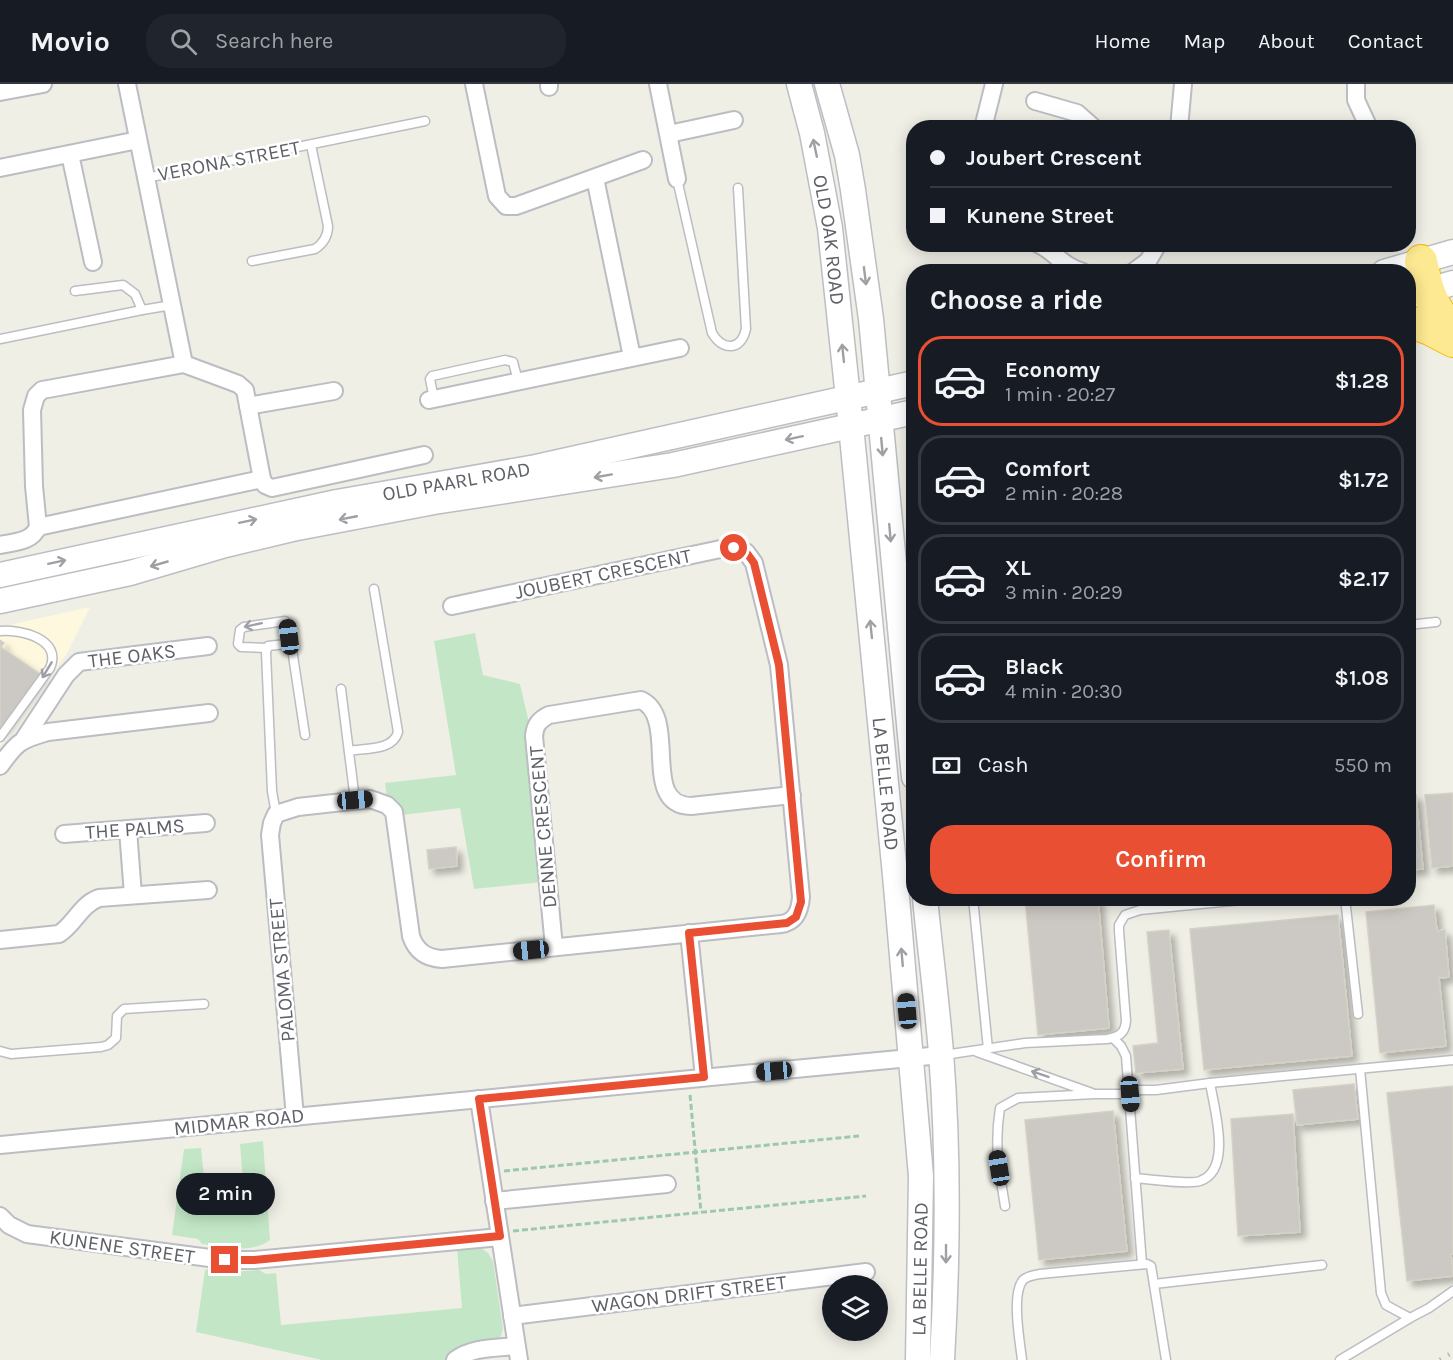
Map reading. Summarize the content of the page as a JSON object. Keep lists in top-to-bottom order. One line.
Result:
{"streets":{"main road":["OLD OAK ROAD","OLD PAARL ROAD","LA BELLE ROAD"],"street":["JOUBERT CRESCENT","THE OAKS","DENNE CRESCENT","THE PALMS","PALOMA STREET","MIDMAR ROAD","KUNENE STREET","WAGON DRIFT STREET"],"lane":["VERONA STREET"]},"crossings":[["OLD OAK ROAD","OLD PAARL ROAD"],["OLD OAK ROAD","LA BELLE ROAD"],["OLD PAARL ROAD","LA BELLE ROAD"],["JOUBERT CRESCENT","DENNE CRESCENT"],["LA BELLE ROAD","MIDMAR ROAD"],["PALOMA STREET","MIDMAR ROAD"]],"page":{"header":"Movio","search":"Search here","nav":["Home","Map","About","Contact"],"banner":["Joubert Crescent","Kunene Street"],"heading":"Choose a ride","list":[{"name":"Economy","note":"1 min · 20:27","value":"$1.28"},{"name":"Comfort","note":"2 min · 20:28","value":"$1.72"},{"name":"XL","note":"3 min · 20:29","value":"$2.17"},{"name":"Black","note":"4 min · 20:30","value":"$1.08"}],"pay":["Cash","550 m"],"buttons":"Confirm","bubble":"2 min"}}
